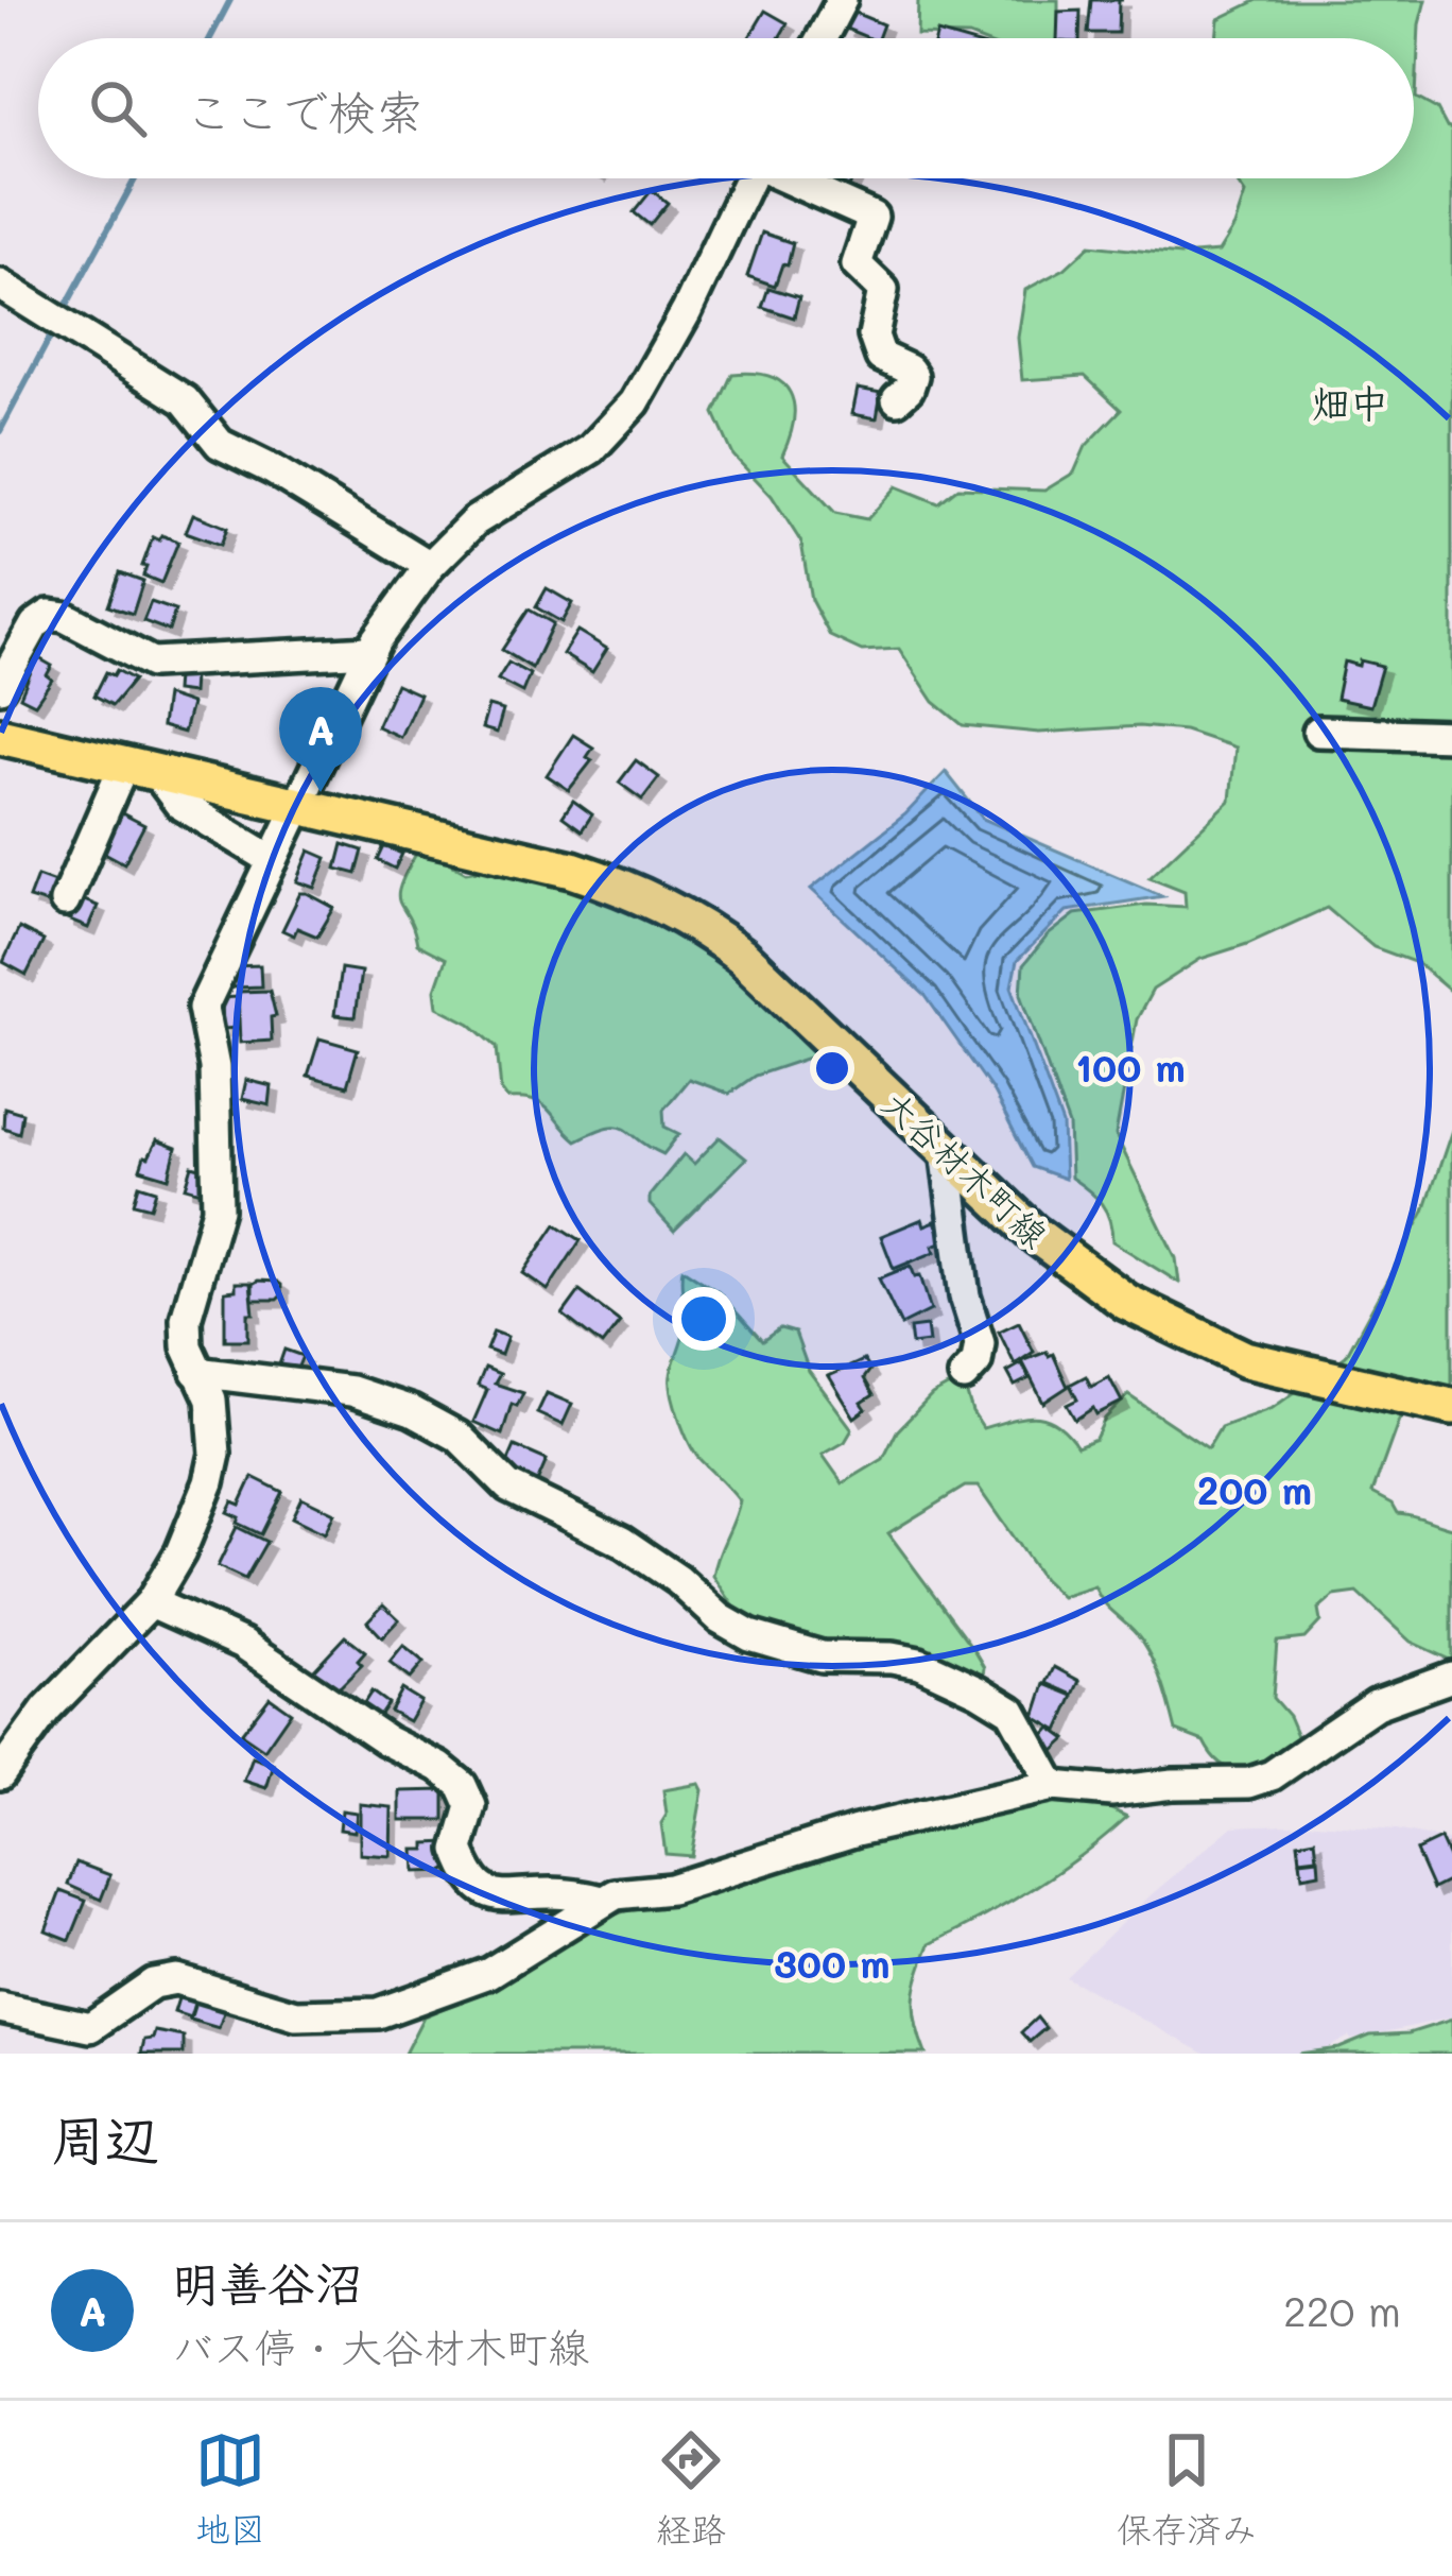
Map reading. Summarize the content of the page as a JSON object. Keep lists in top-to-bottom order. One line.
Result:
{"streets":{"main road":["大谷材木町線"]},"districts":["畑中"],"page":{"search":"ここで検索","pins":"A","heading":"周辺","list":[{"mark":"A","name":"明善谷沼","note":"バス停 · 大谷材木町線","value":"220 m"}],"nav":["地図","経路","保存済み"]},"rings":["100 m","200 m","300 m"]}
